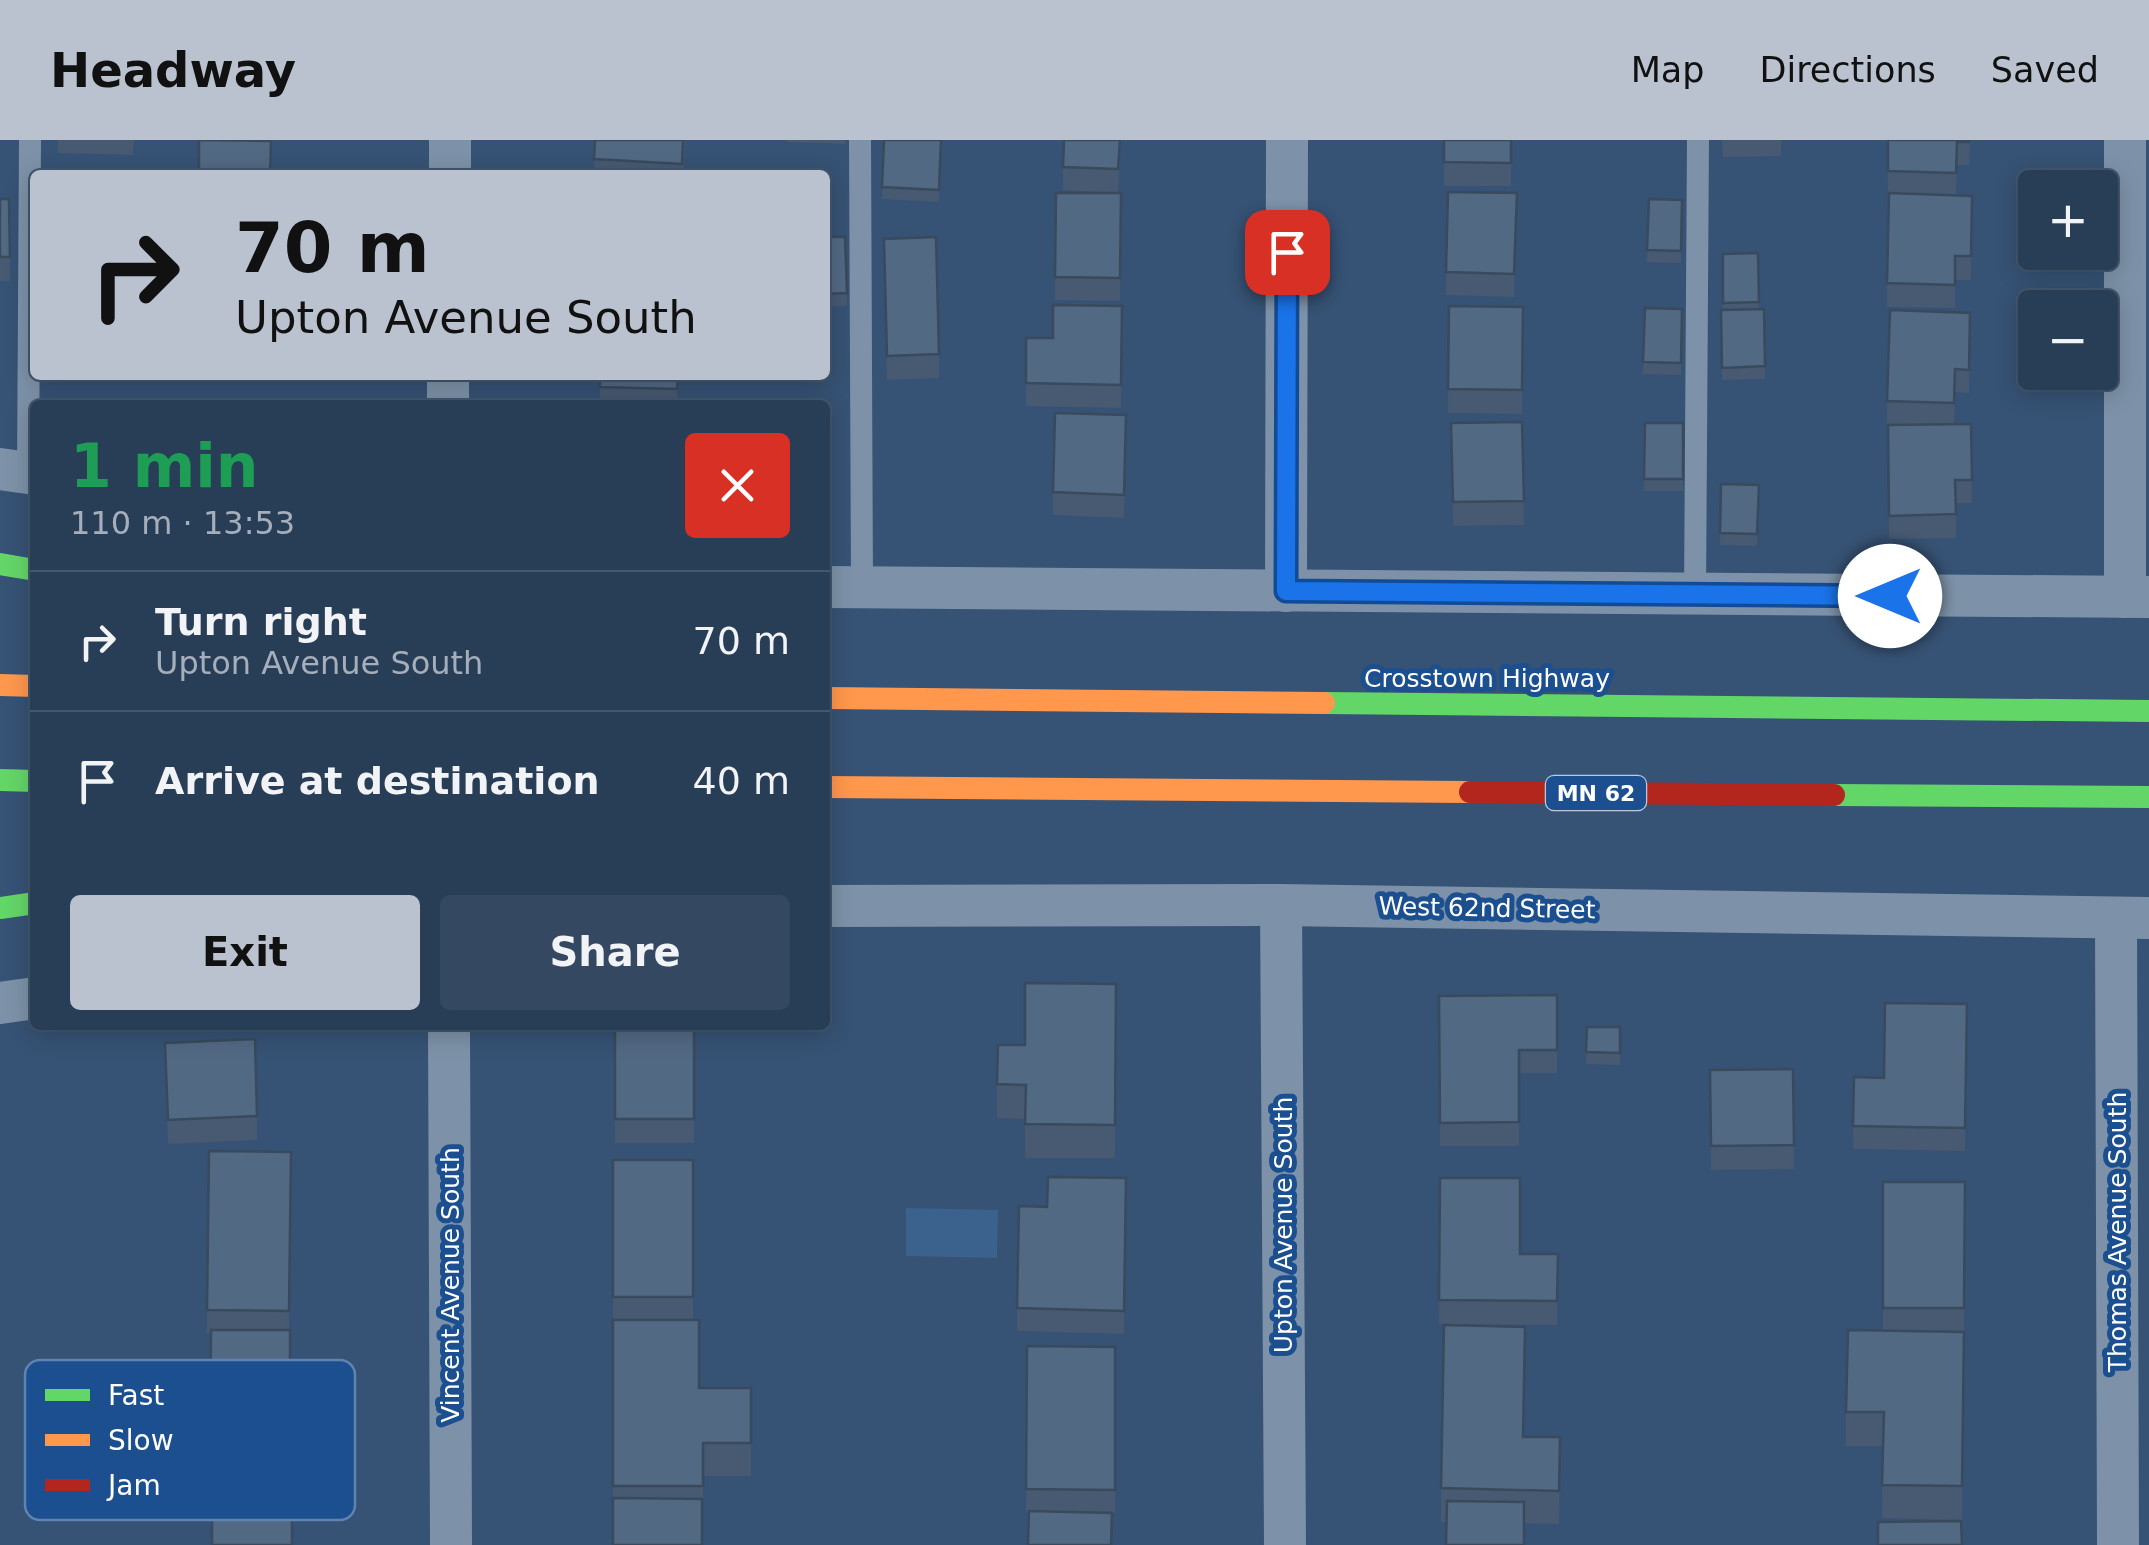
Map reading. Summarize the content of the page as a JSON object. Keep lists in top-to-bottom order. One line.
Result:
{"streets":{"highway":["Crosstown Highway","MN 62"],"street":["West 62nd Street","Upton Avenue South","Thomas Avenue South","Vincent Avenue South"]},"crossings":[["West 62nd Street","Upton Avenue South"],["West 62nd Street","Thomas Avenue South"]],"legend":["Fast","Slow","Jam"],"page":{"header":"Headway","nav":["Map","Directions","Saved"],"map_buttons":["+","−"],"turn":["70 m","Upton Avenue South"],"heading":["1 min","110 m · 13:53"],"list":[{"name":"Turn right","note":"Upton Avenue South","value":"70 m"},{"name":"Arrive at destination","value":"40 m"}],"buttons":["Exit","Share"]}}
